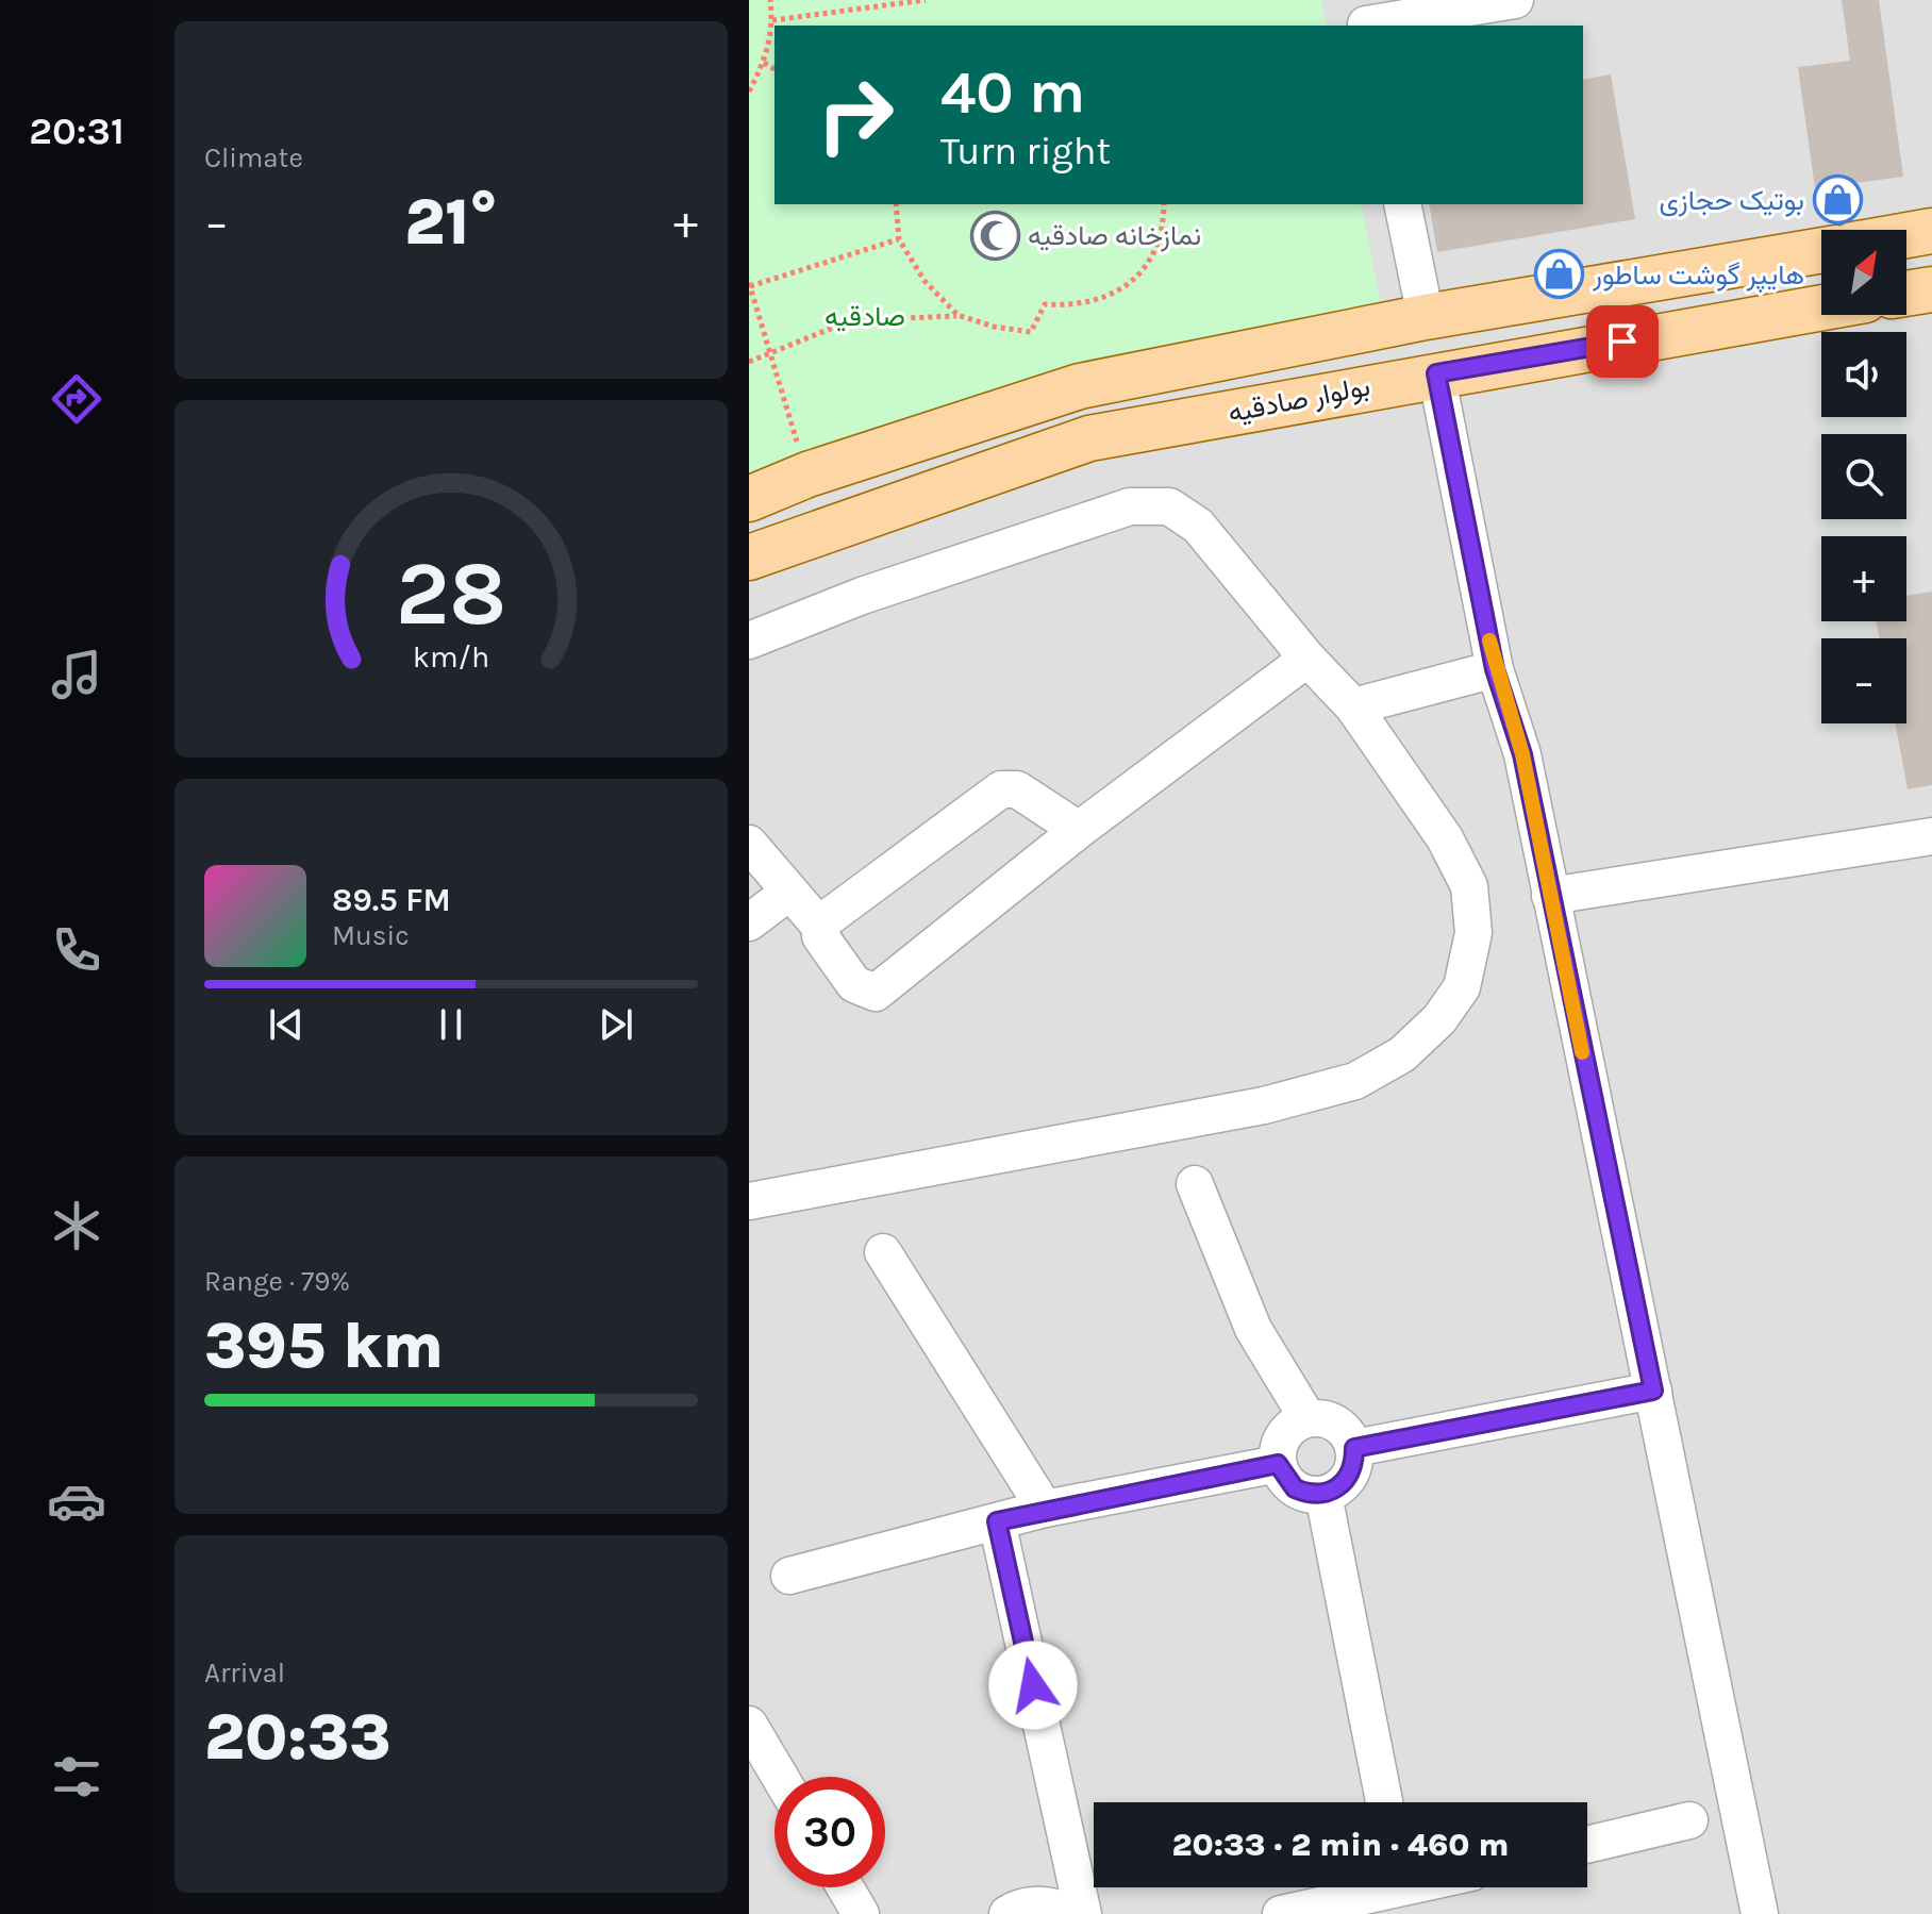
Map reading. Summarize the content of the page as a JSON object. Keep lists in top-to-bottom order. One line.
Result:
{"streets":{"main road":["بولوار صادقیه"]},"parks":["صادقیه"],"places":{"shop":["بوتیک حجازی","هایپر گوشت ساطور"],"mosque":["نمازخانه صادقیه"]},"north":"top right","page":{"tabs":"20:31","tile":["Climate",["Range · 79%","395 km"],["Arrival","20:33"]],"turn":["40 m","Turn right"],"heat":["−","21°","+"],"map_buttons":["+","−"],"song":["89.5 FM","Music"],"limit":"30","trip":"20:33 · 2 min · 460 m","gauge":["28","km/h"]}}
